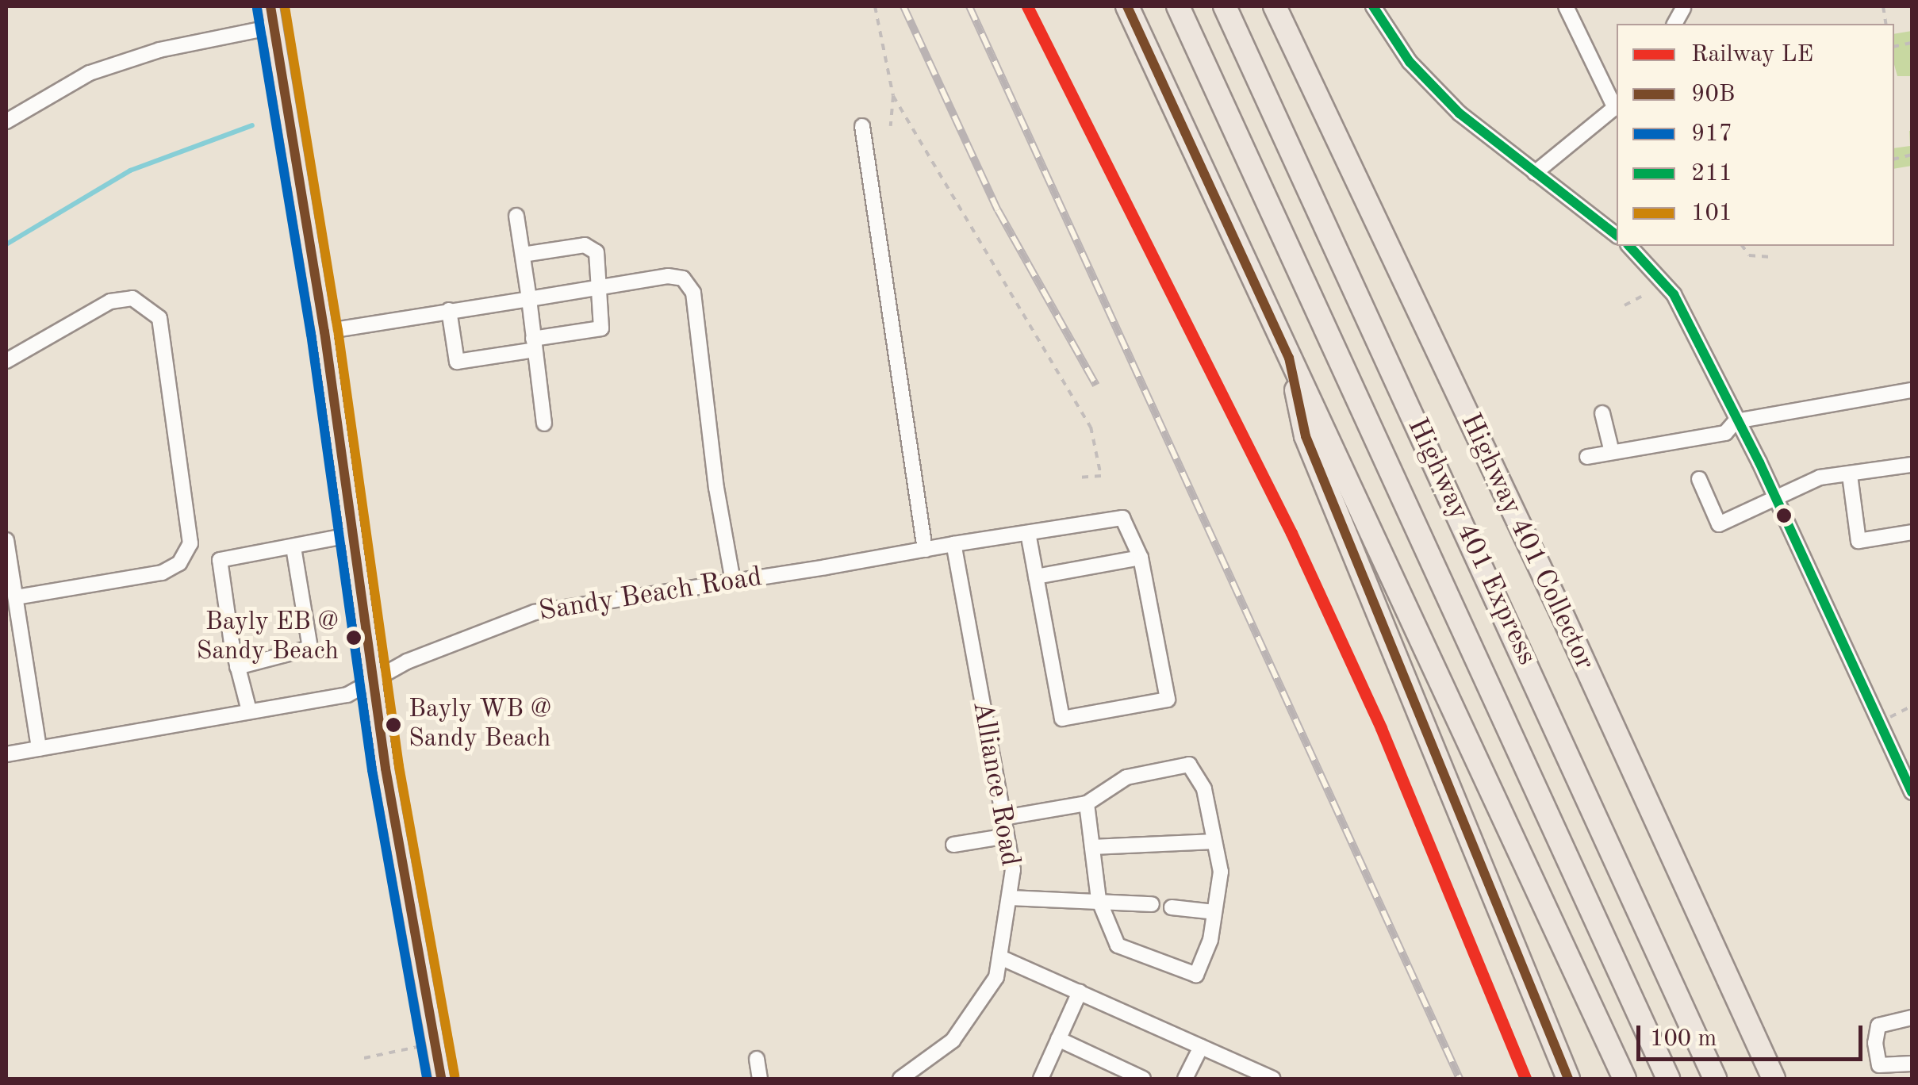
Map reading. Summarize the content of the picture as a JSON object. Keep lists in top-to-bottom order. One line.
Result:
{"streets":{"highway":["Highway 401 Express","Highway 401 Collector"],"street":["Sandy Beach Road","Alliance Road"]},"crossings":[["Sandy Beach Road","Alliance Road"]],"places":["Bayly EB @ Sandy Beach","Bayly WB @ Sandy Beach"],"lines":["rail line LE","transit line 90B","transit line 211","transit line 101","transit line 917"],"legend":["Railway LE","90B","917","211","101"],"scale_bar":"100 m"}
